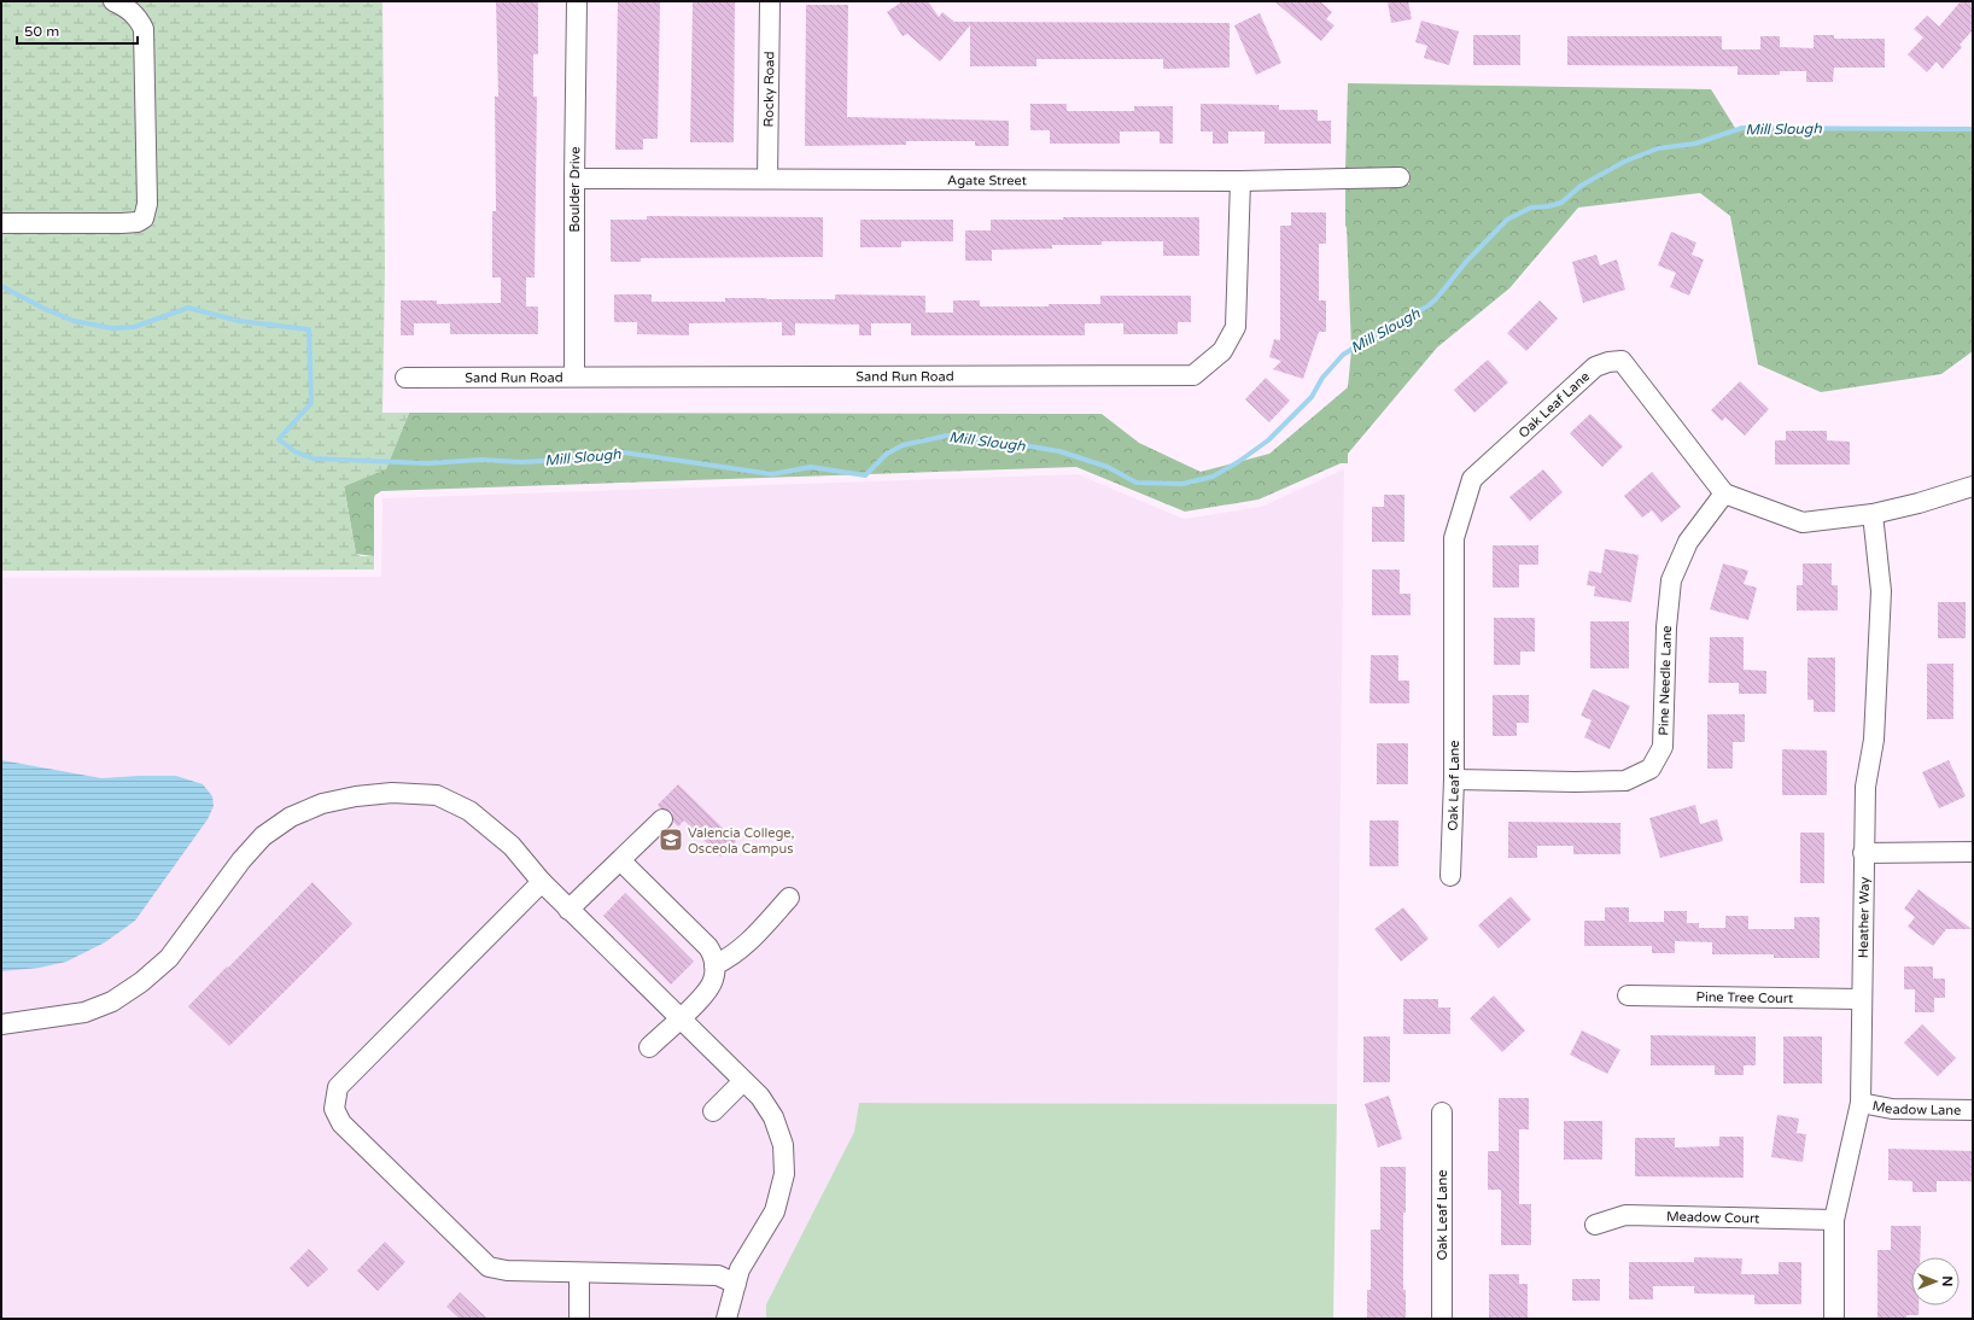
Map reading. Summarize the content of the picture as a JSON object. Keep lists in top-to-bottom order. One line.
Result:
{"streets":{"street":["Rocky Road","Agate Street","Boulder Drive","Sand Run Road","Oak Leaf Lane","Pine Needle Lane","Heather Way","Pine Tree Court","Meadow Lane","Meadow Court"]},"crossings":[["Rocky Road","Agate Street"],["Agate Street","Boulder Drive"],["Agate Street","Sand Run Road"],["Boulder Drive","Sand Run Road"],["Oak Leaf Lane","Pine Needle Lane"],["Heather Way","Pine Tree Court"],["Heather Way","Meadow Lane"],["Heather Way","Meadow Court"]],"water":["Mill Slough"],"places":{"school or university":["Valencia College, Osceola Campus"]},"scale_bar":"50 m","north":"right"}
